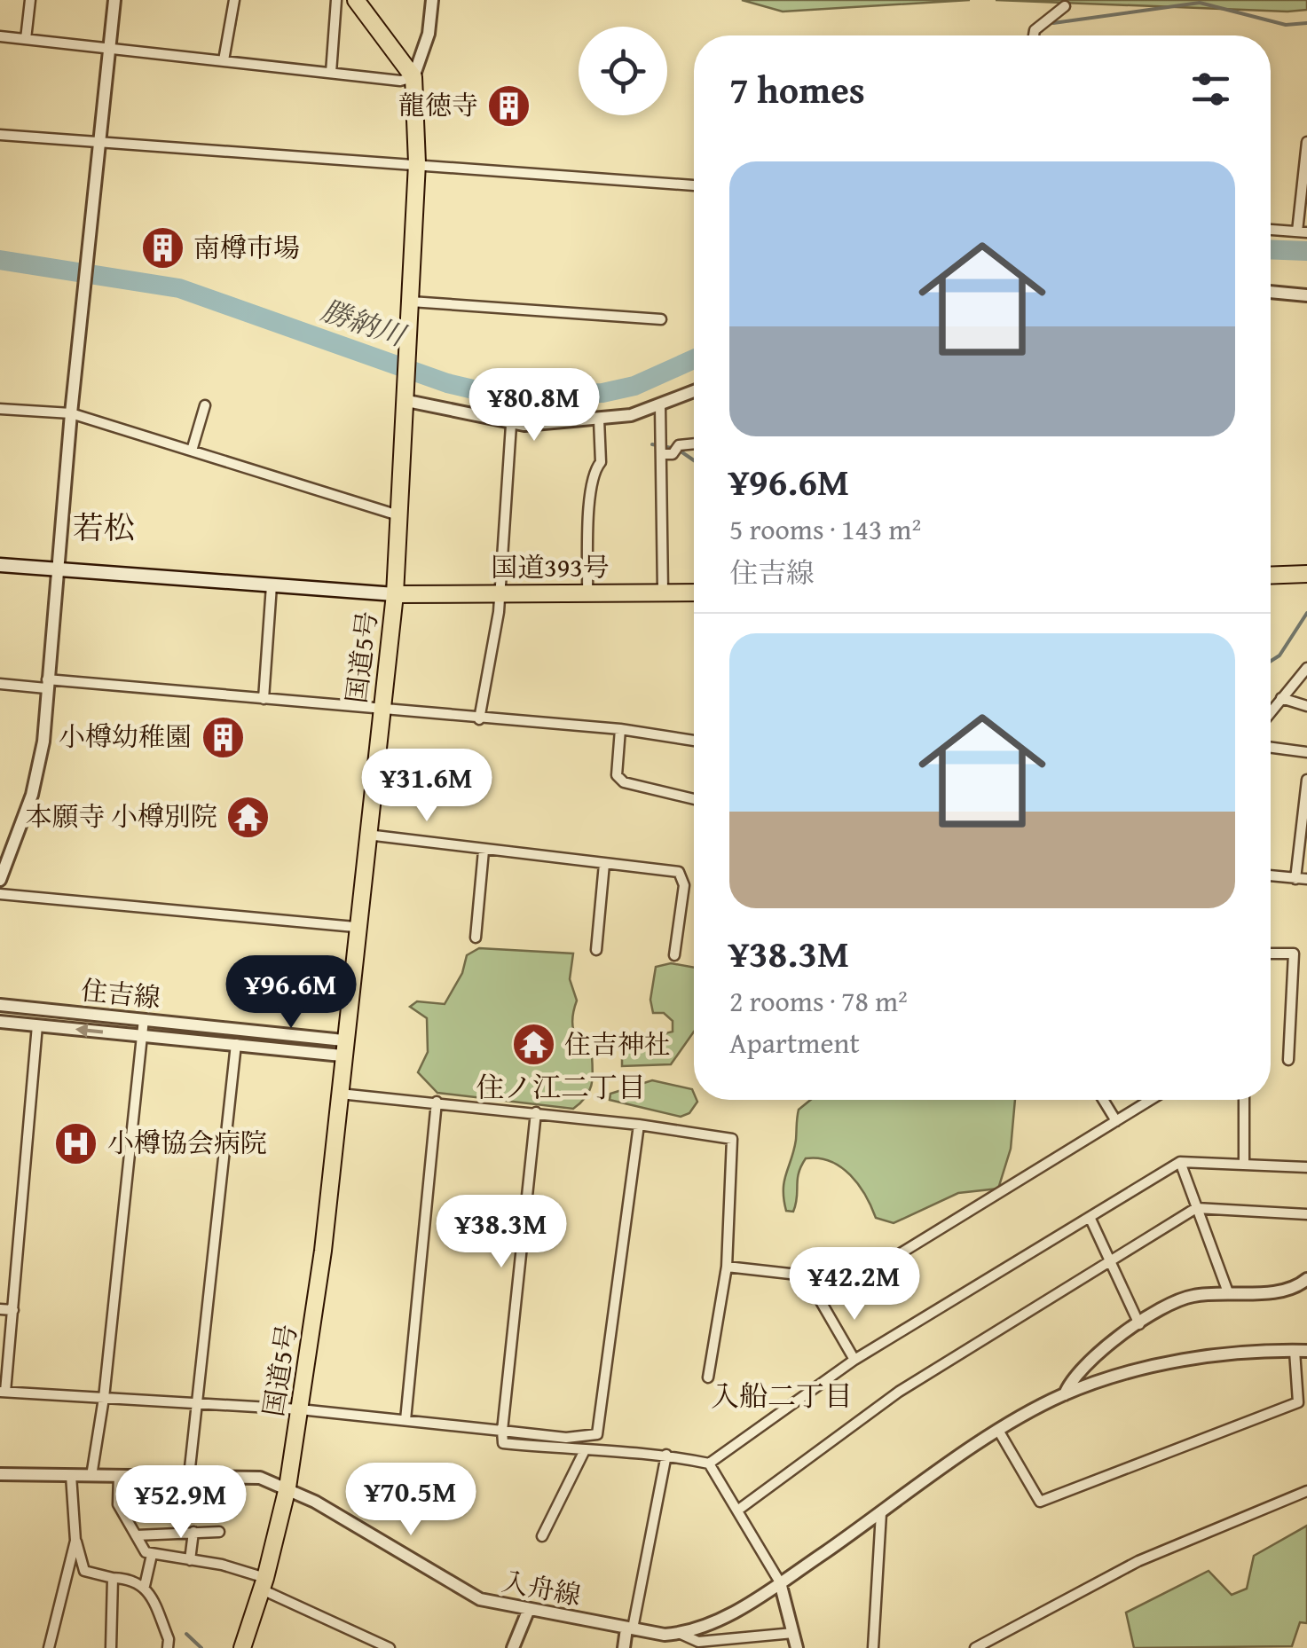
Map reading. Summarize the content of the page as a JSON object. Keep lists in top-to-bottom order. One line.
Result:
{"streets":{"highway":["国道393号","国道5号"],"street":["住吉線","入舟線"]},"crossings":[["国道393号","国道5号"],["国道5号","住吉線"],["国道5号","入舟線"]],"districts":["若松","住ノ江二丁目","入船二丁目"],"water":["勝納川"],"places":{"building":["龍徳寺","南樽市場","小樽幼稚園"],"temple":["本願寺 小樽別院","住吉神社"],"hospital":["小樽協会病院"]},"page":{"heading":"7 homes","list":[{"name":"¥96.6M","note":"5 rooms · 143 m² · 住吉線"},{"name":"¥38.3M","note":"2 rooms · 78 m² · Apartment"}],"price":["¥80.8M","¥31.6M","¥96.6M","¥38.3M","¥42.2M","¥70.5M","¥52.9M"]}}
